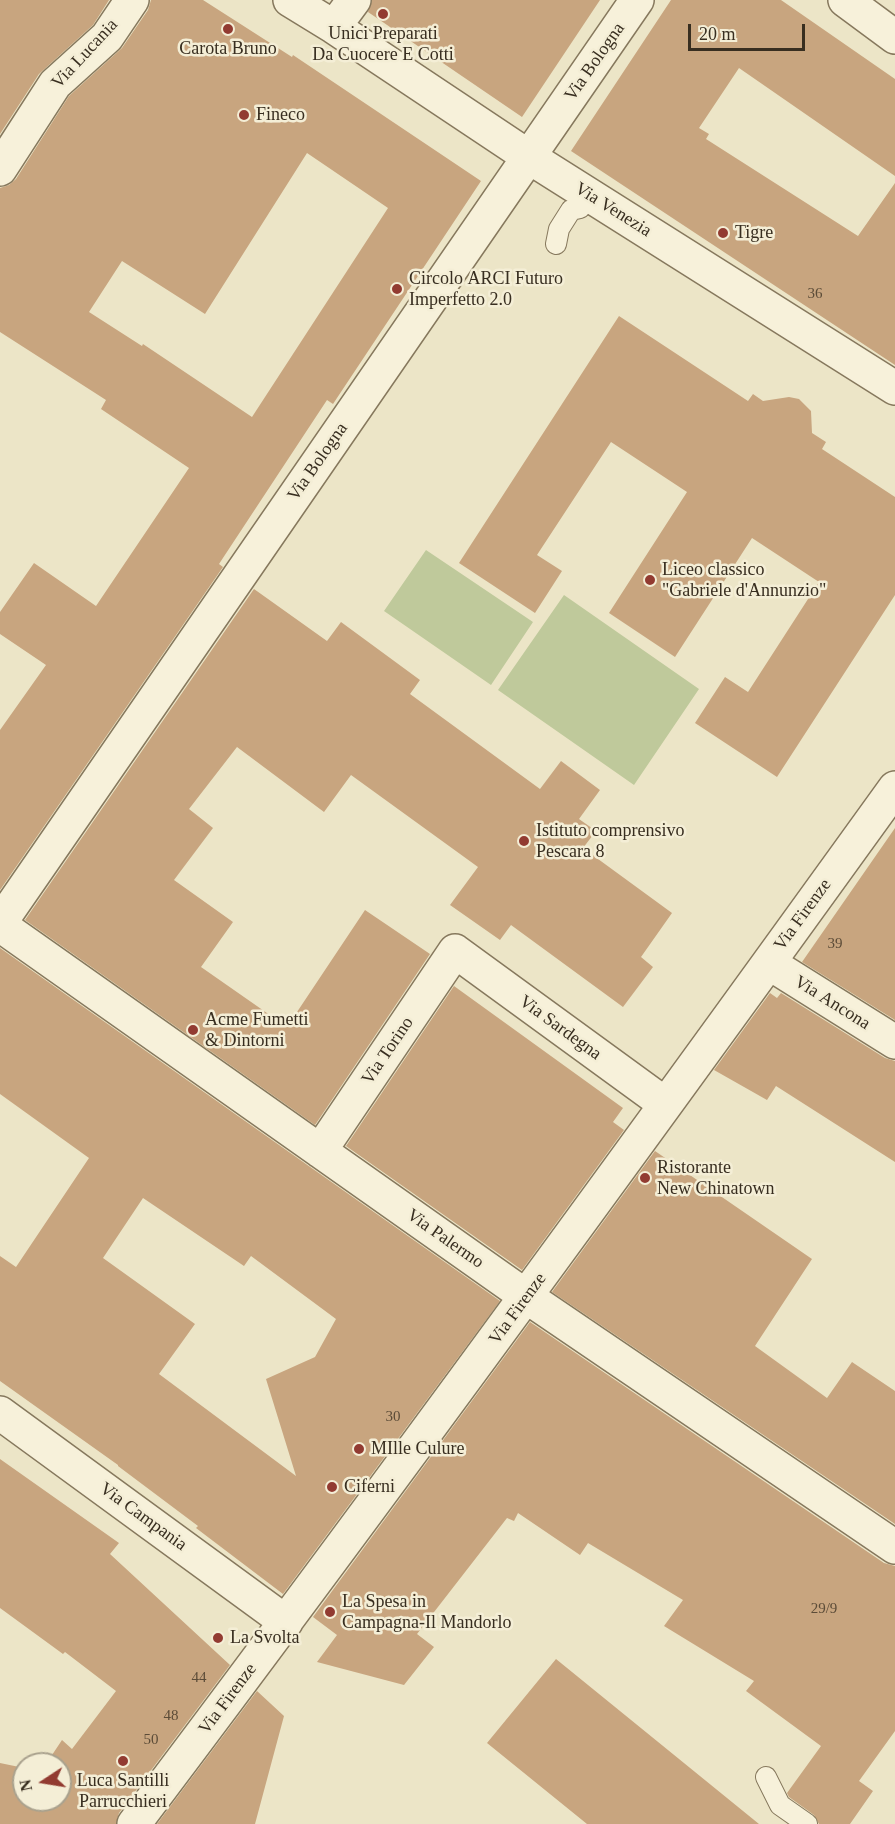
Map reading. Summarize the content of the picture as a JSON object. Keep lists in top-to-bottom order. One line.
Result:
{"streets":{"street":["Via Lucania","Via Bologna","Via Venezia","Via Firenze","Via Ancona","Via Sardegna","Via Torino","Via Palermo","Via Campania"]},"crossings":[["Via Bologna","Via Venezia"],["Via Bologna","Via Palermo"],["Via Firenze","Via Ancona"],["Via Firenze","Via Sardegna"],["Via Firenze","Via Palermo"],["Via Firenze","Via Campania"],["Via Sardegna","Via Torino"],["Via Torino","Via Palermo"]],"places":["Unici Preparati Da Cuocere E Cotti","Carota Bruno","Fineco","Tigre","Circolo ARCI Futuro Imperfetto 2.0","Liceo classico \"Gabriele d'Annunzio\"","Istituto comprensivo Pescara 8","Acme Fumetti & Dintorni","Ristorante New Chinatown","MIlle Culure","Ciferni","La Spesa in Campagna-Il Mandorlo","La Svolta","Luca Santilli Parrucchieri"],"house_numbers":["36","39","30","29/9","44","48","50"],"scale_bar":"20 m","north":"left"}
